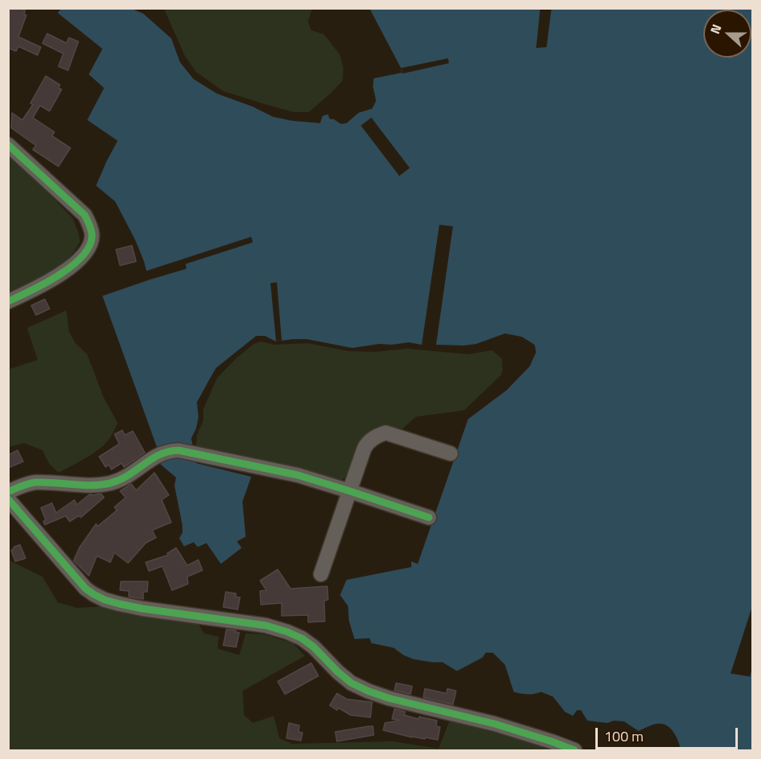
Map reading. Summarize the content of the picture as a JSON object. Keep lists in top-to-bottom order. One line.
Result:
{"scale_bar":"100 m","north":"left"}
